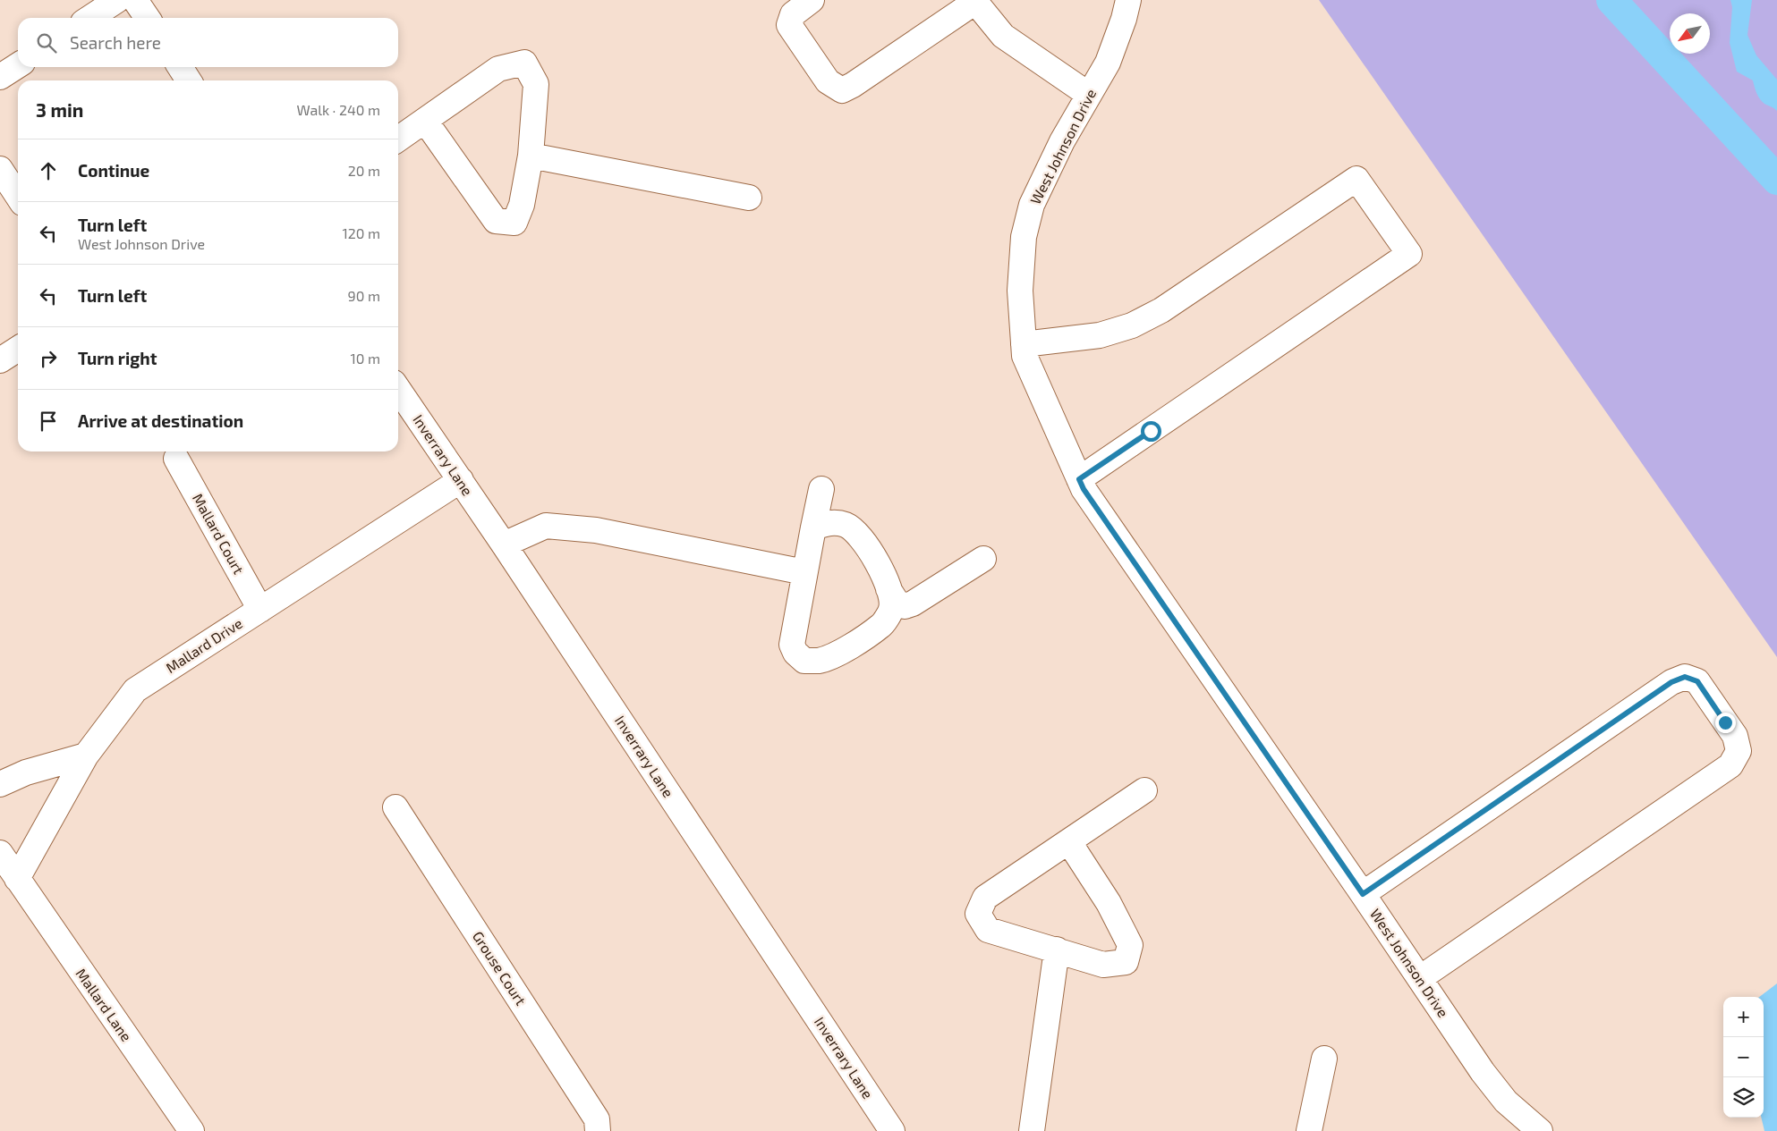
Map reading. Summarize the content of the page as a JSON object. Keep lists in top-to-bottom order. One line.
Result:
{"streets":{"street":["West Johnson Drive","Inverrary Lane","Mallard Court","Mallard Drive","Grouse Court","Mallard Lane"]},"crossings":[["Inverrary Lane","Mallard Drive"],["Mallard Court","Mallard Drive"],["Mallard Drive","Mallard Lane"]],"north":"bottom left","page":{"search":"Search here","heading":["3 min","Walk · 240 m"],"list":[["Continue","20 m"],["Turn left","West Johnson Drive","120 m"],["Turn left","90 m"],["Turn right","10 m"],"Arrive at destination"],"map_buttons":["+","−"]}}
